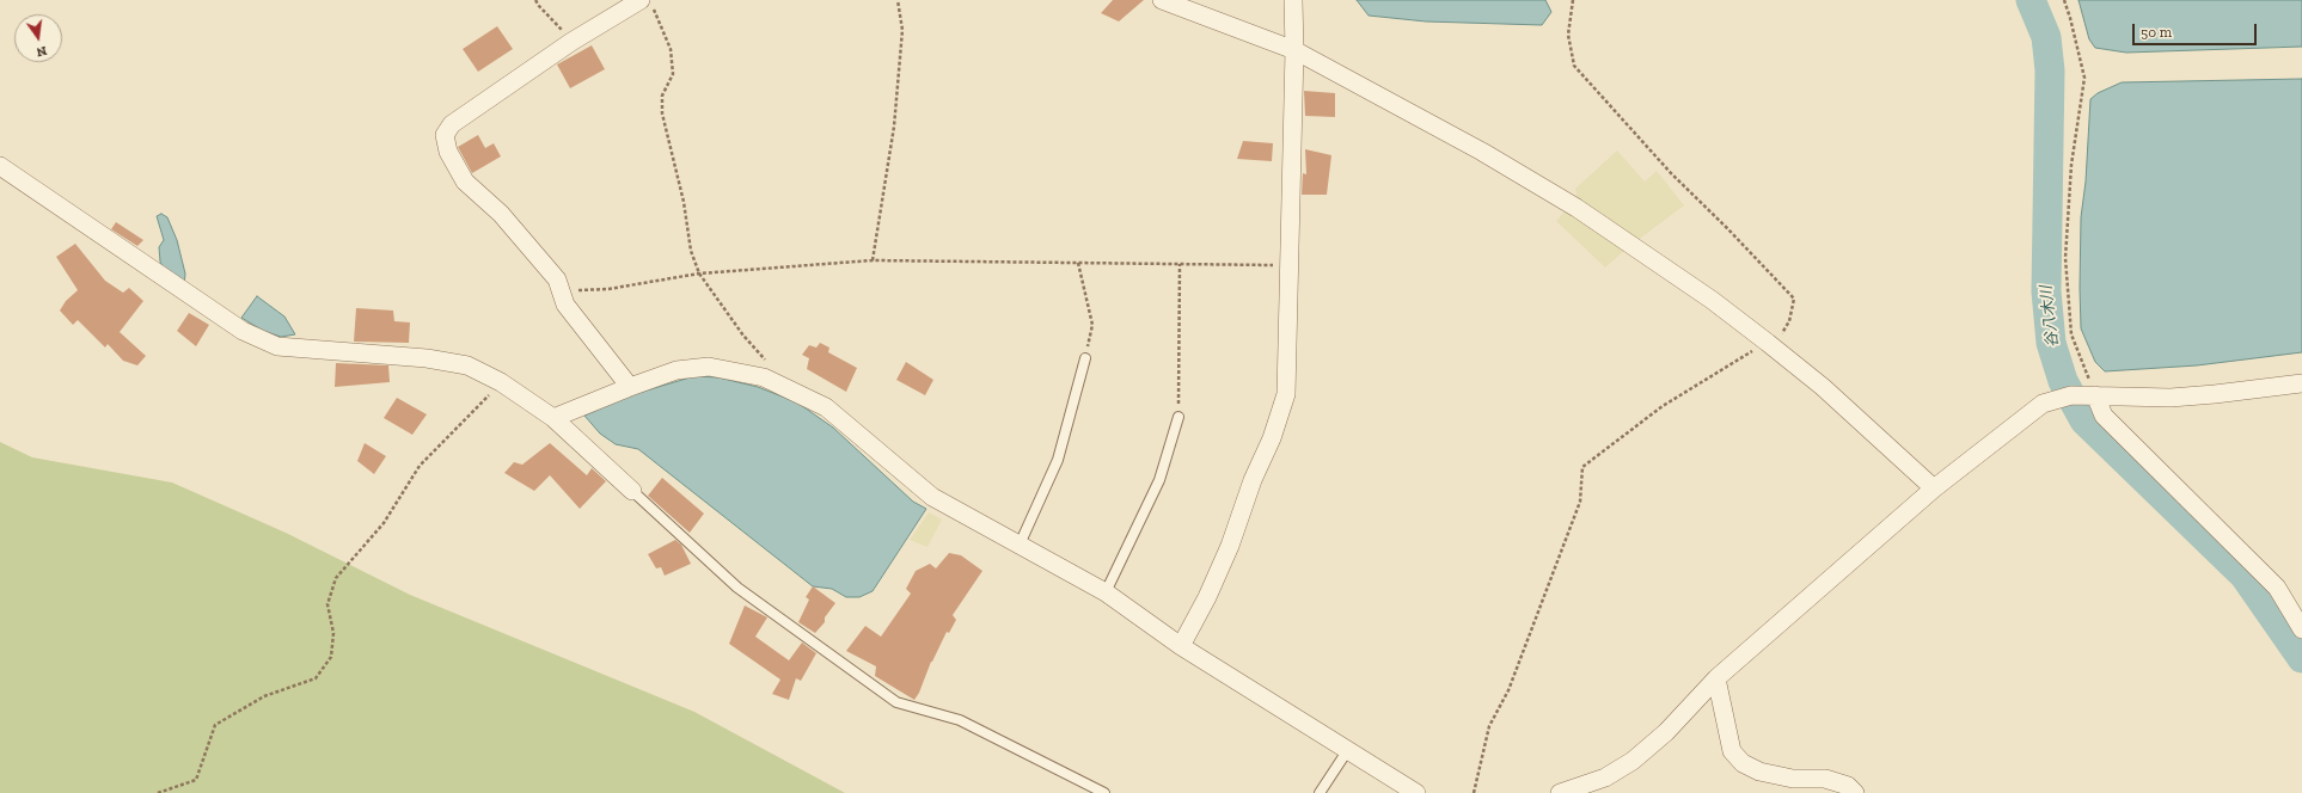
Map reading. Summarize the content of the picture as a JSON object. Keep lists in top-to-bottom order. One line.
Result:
{"water":["谷八木川"],"scale_bar":"50 m","north":"bottom"}
